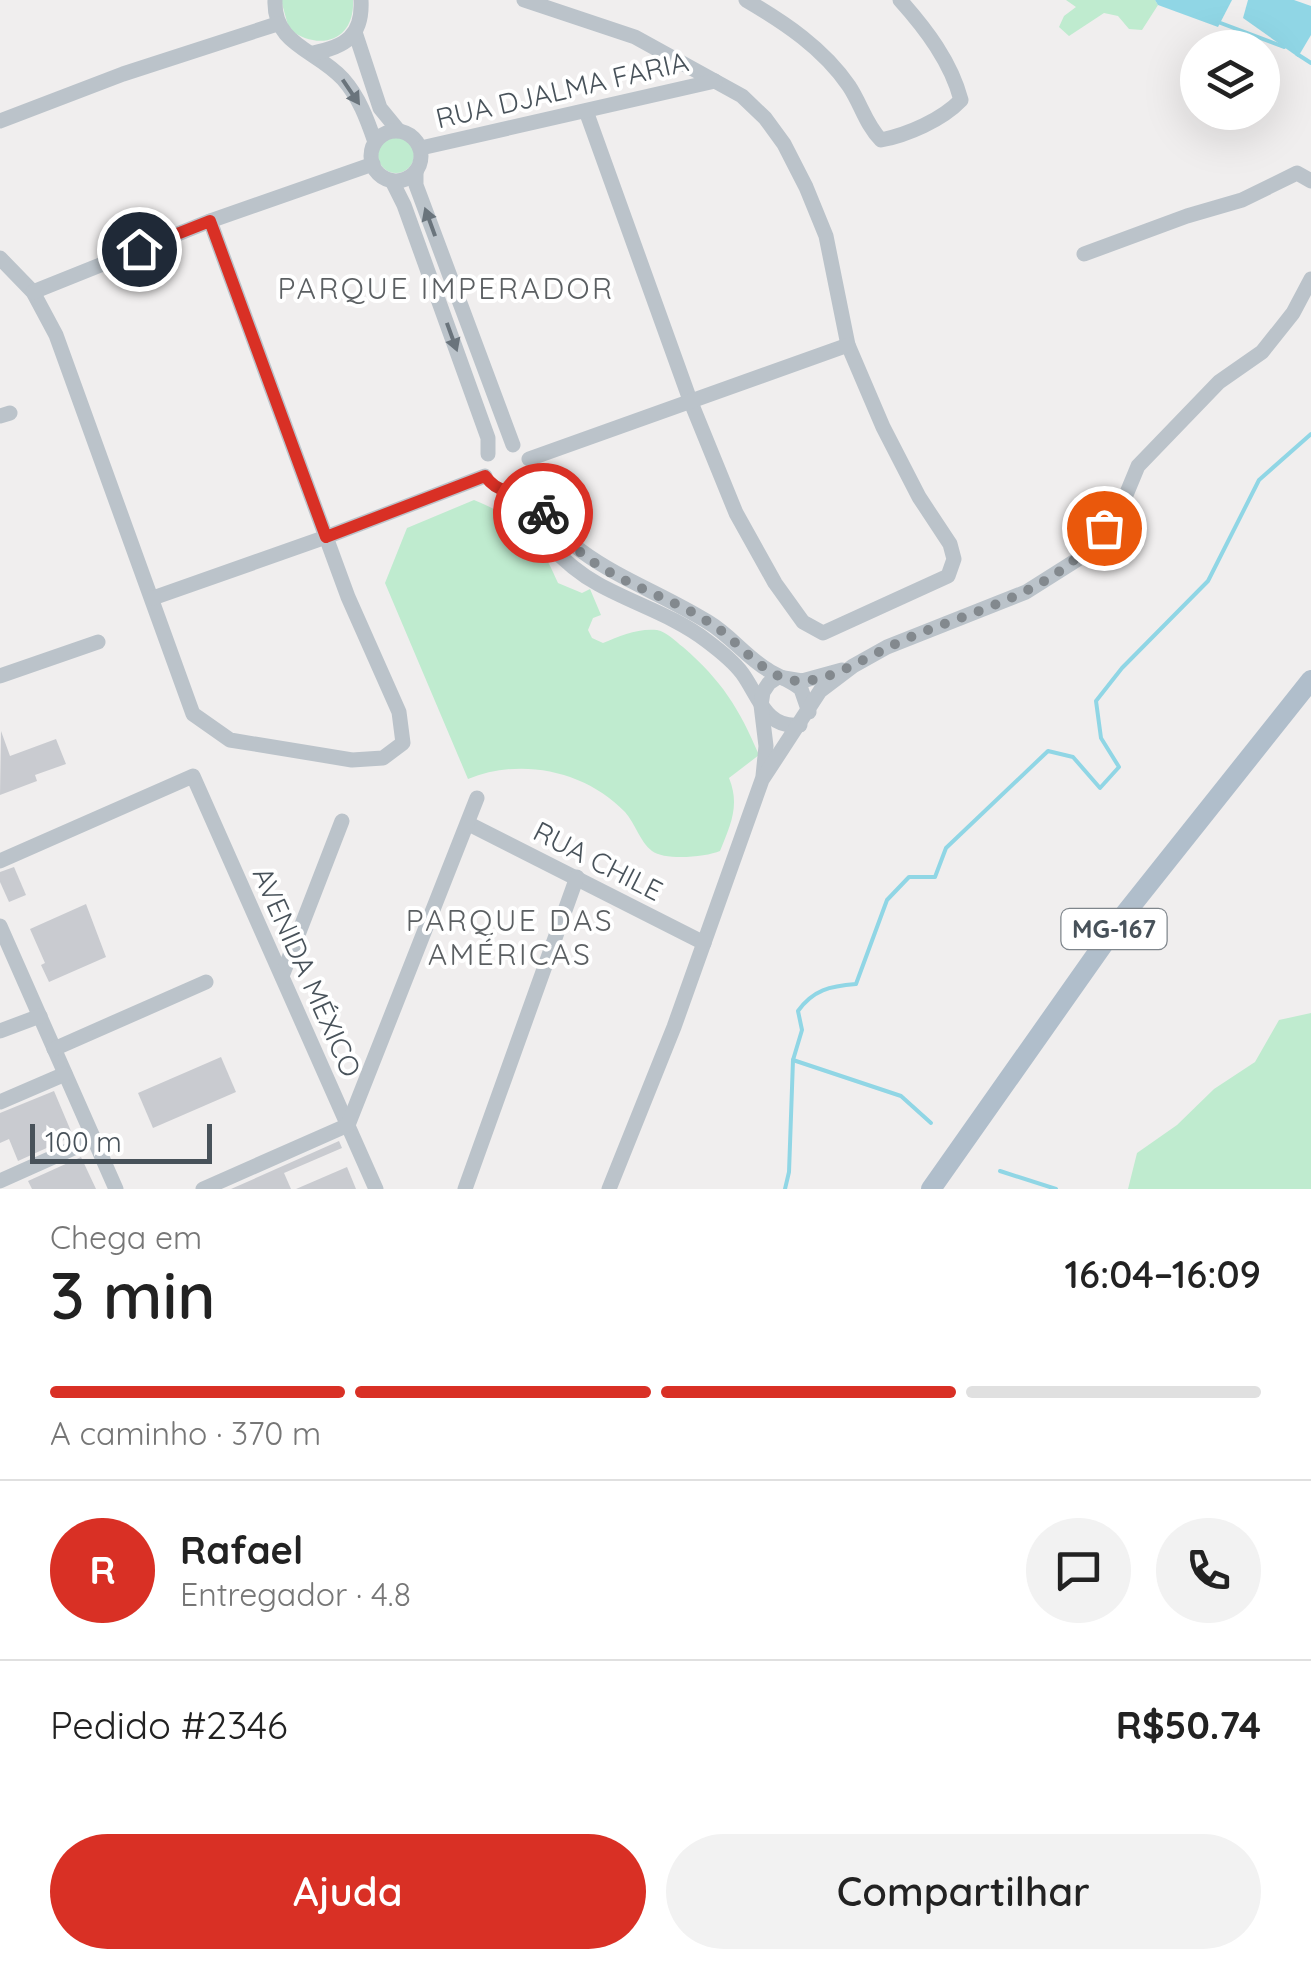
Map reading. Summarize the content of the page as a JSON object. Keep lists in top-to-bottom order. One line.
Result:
{"streets":{"main road":["MG-167"],"street":["RUA DJALMA FARIA","RUA CHILE","AVENIDA MÉXICO"]},"districts":["PARQUE IMPERADOR","PARQUE DAS AMÉRICAS"],"scale_bar":"100 m","page":{"scale":"100 m","heading":["3 min","Chega em","16:04–16:09"],"panel":["Rafael","Entregador · 4.8","Pedido #2346","R$50.74"],"bar":"A caminho · 370 m","round":"R","buttons":["Ajuda","Compartilhar"]}}
